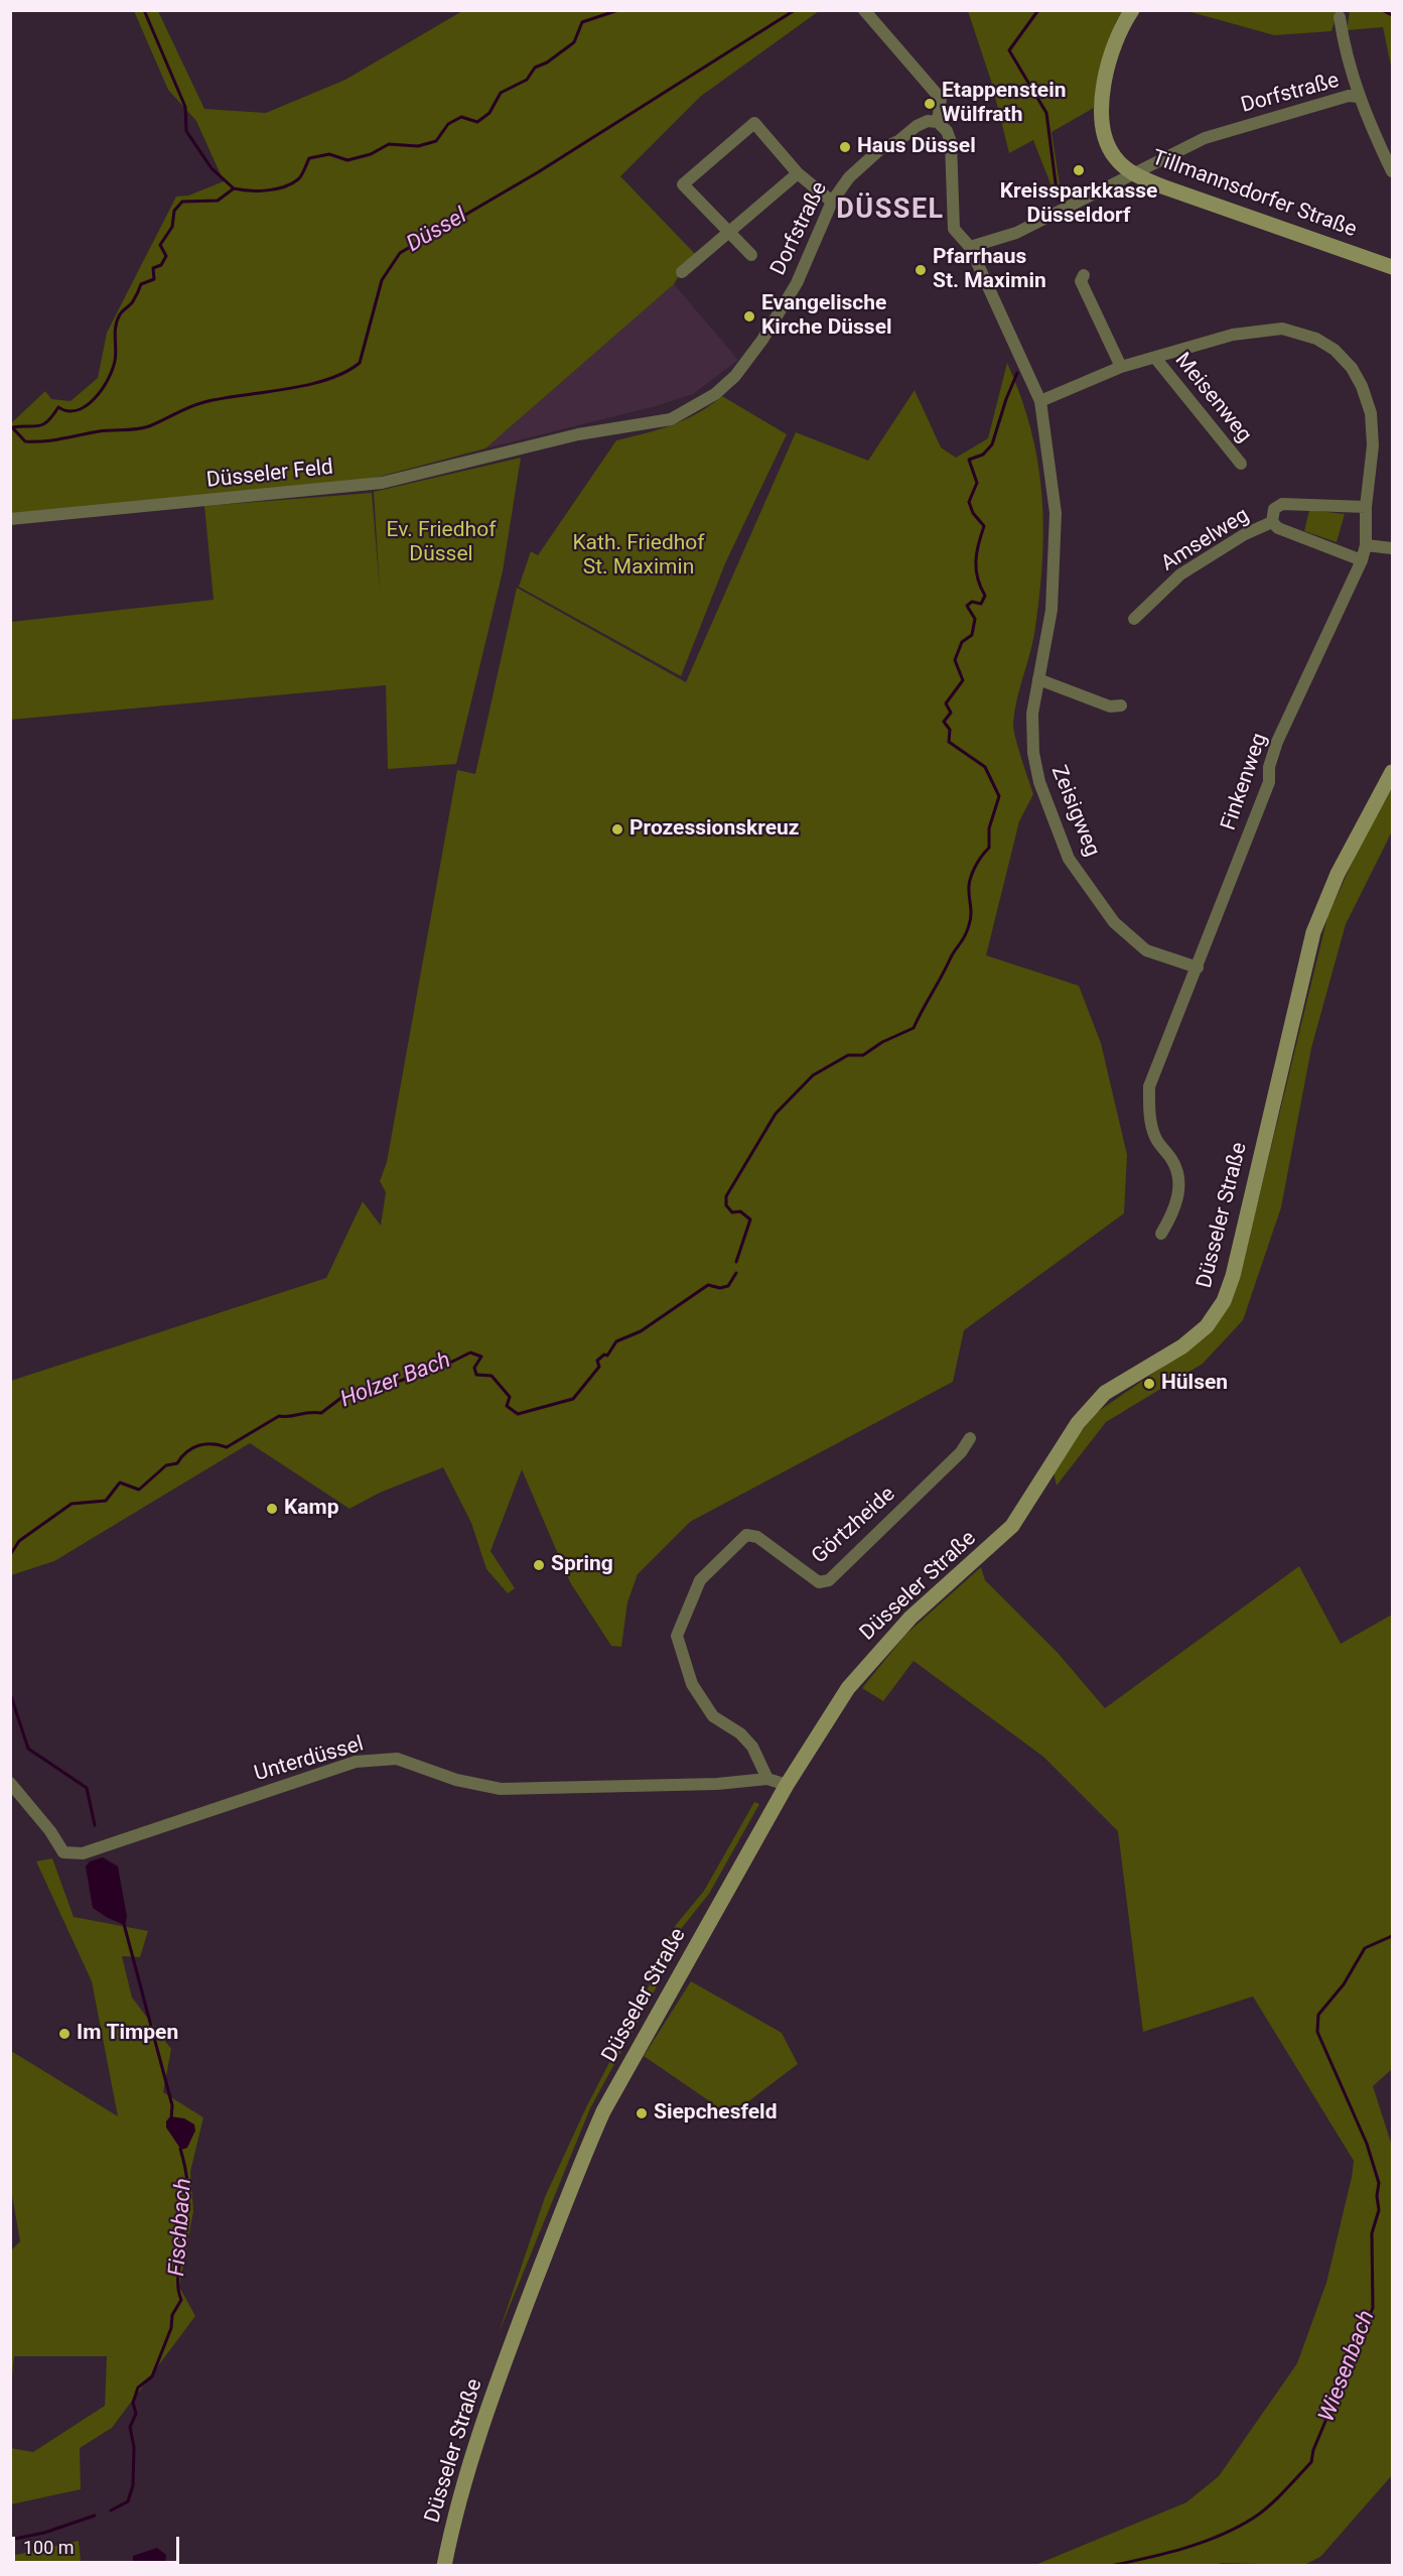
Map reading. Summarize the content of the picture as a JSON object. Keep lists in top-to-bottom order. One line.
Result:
{"streets":{"main road":["Tillmannsdorfer Straße","Düsseler Straße"],"street":["Dorfstraße","Meisenweg","Düsseler Feld","Amselweg","Finkenweg","Zeisigweg","Görtzheide","Unterdüssel"]},"crossings":[["Dorfstraße","Tillmannsdorfer Straße"],["Dorfstraße","Düsseler Feld"],["Meisenweg","Finkenweg"],["Finkenweg","Zeisigweg"],["Görtzheide","Unterdüssel"]],"districts":["DÜSSEL"],"water":["Düssel","Holzer Bach","Fischbach","Wiesenbach"],"parks":["Ev. Friedhof Düssel","Kath. Friedhof St. Maximin"],"places":["Etappenstein Wülfrath","Haus Düssel","Kreissparkkasse Düsseldorf","Pfarrhaus St. Maximin","Evangelische Kirche Düssel","Prozessionskreuz","Hülsen","Kamp","Spring","Im Timpen","Siepchesfeld"],"scale_bar":"100 m"}
